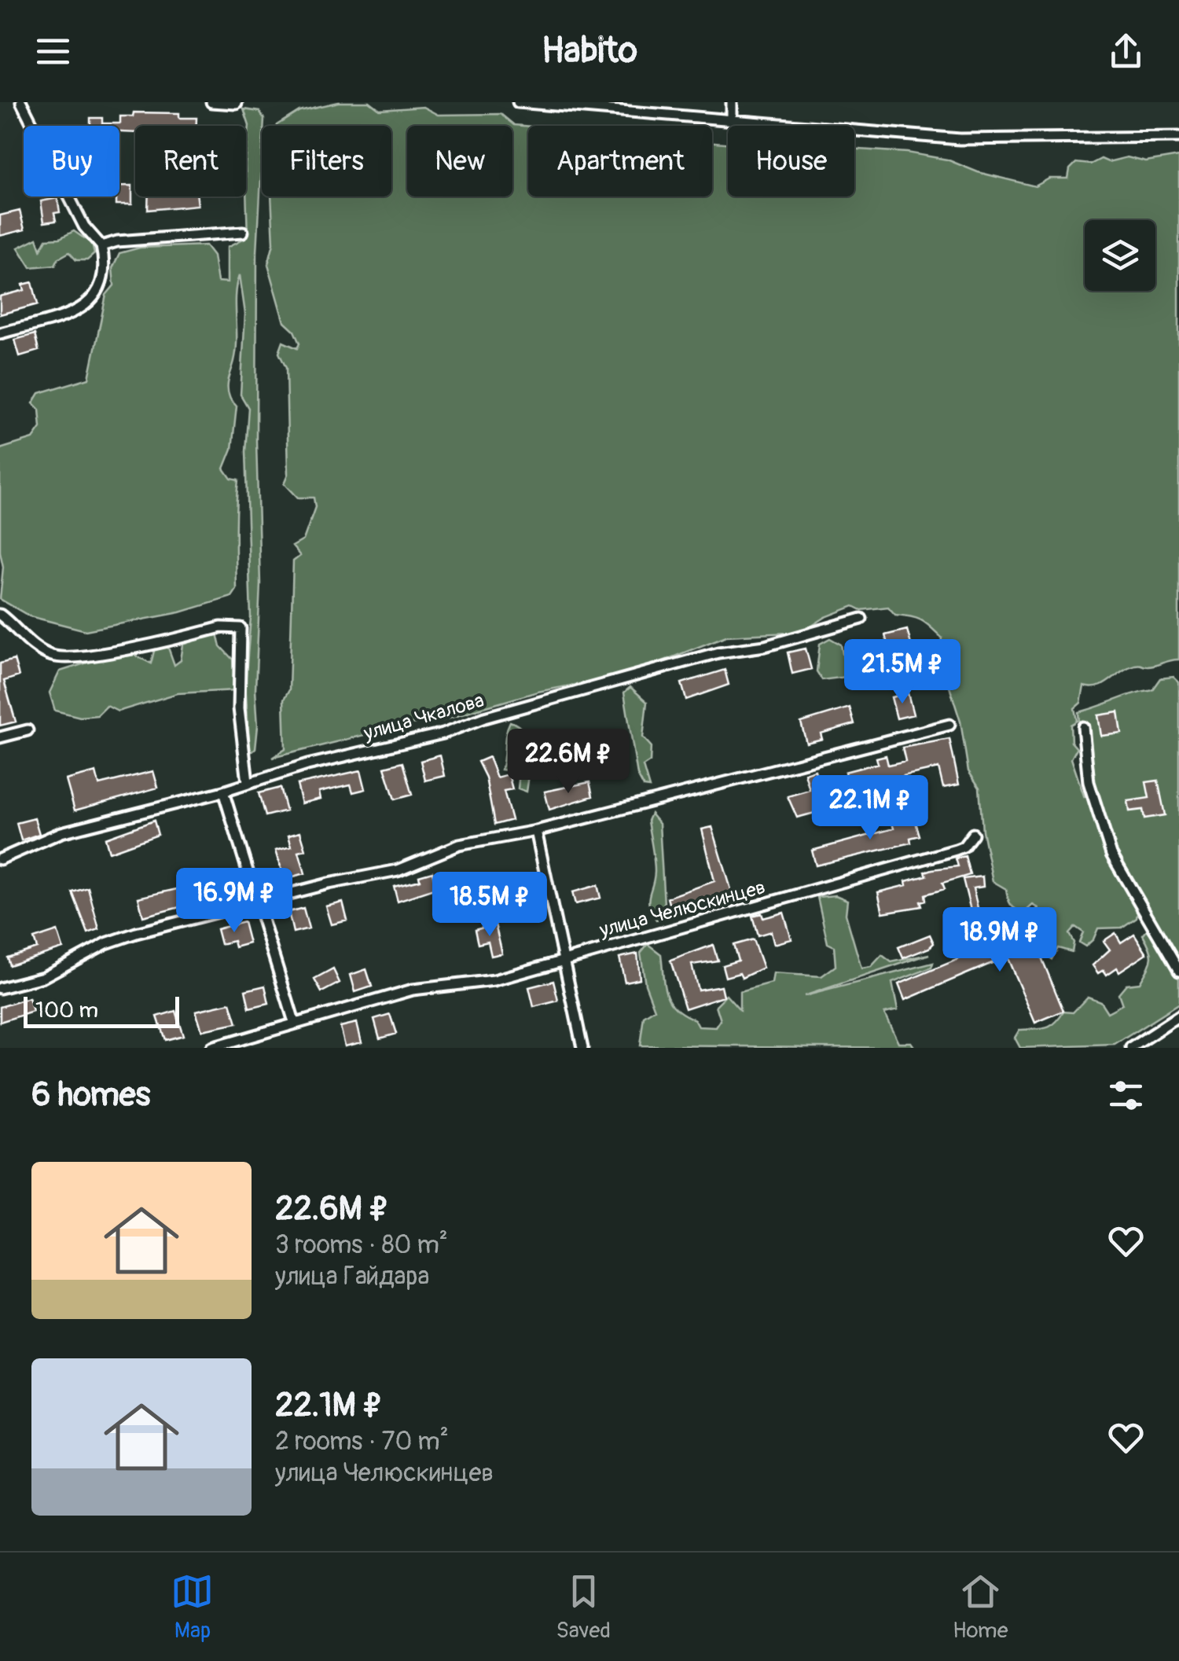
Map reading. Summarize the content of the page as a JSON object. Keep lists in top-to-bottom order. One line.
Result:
{"streets":{"street":["улица Чкалова","улица Челюскинцев"]},"scale_bar":"100 m","page":{"header":"Habito","chip":["Buy","Rent","Filters","New","Apartment","House"],"price":["21.5M ₽","22.6M ₽","22.1M ₽","16.9M ₽","18.5M ₽","18.9M ₽"],"scale":"100 m","heading":"6 homes","list":[{"name":"22.6M ₽","note":"3 rooms · 80 m² · улица Гайдара"},{"name":"22.1M ₽","note":"2 rooms · 70 m² · улица Челюскинцев"}],"tabs":["Map","Saved","Home"]}}
